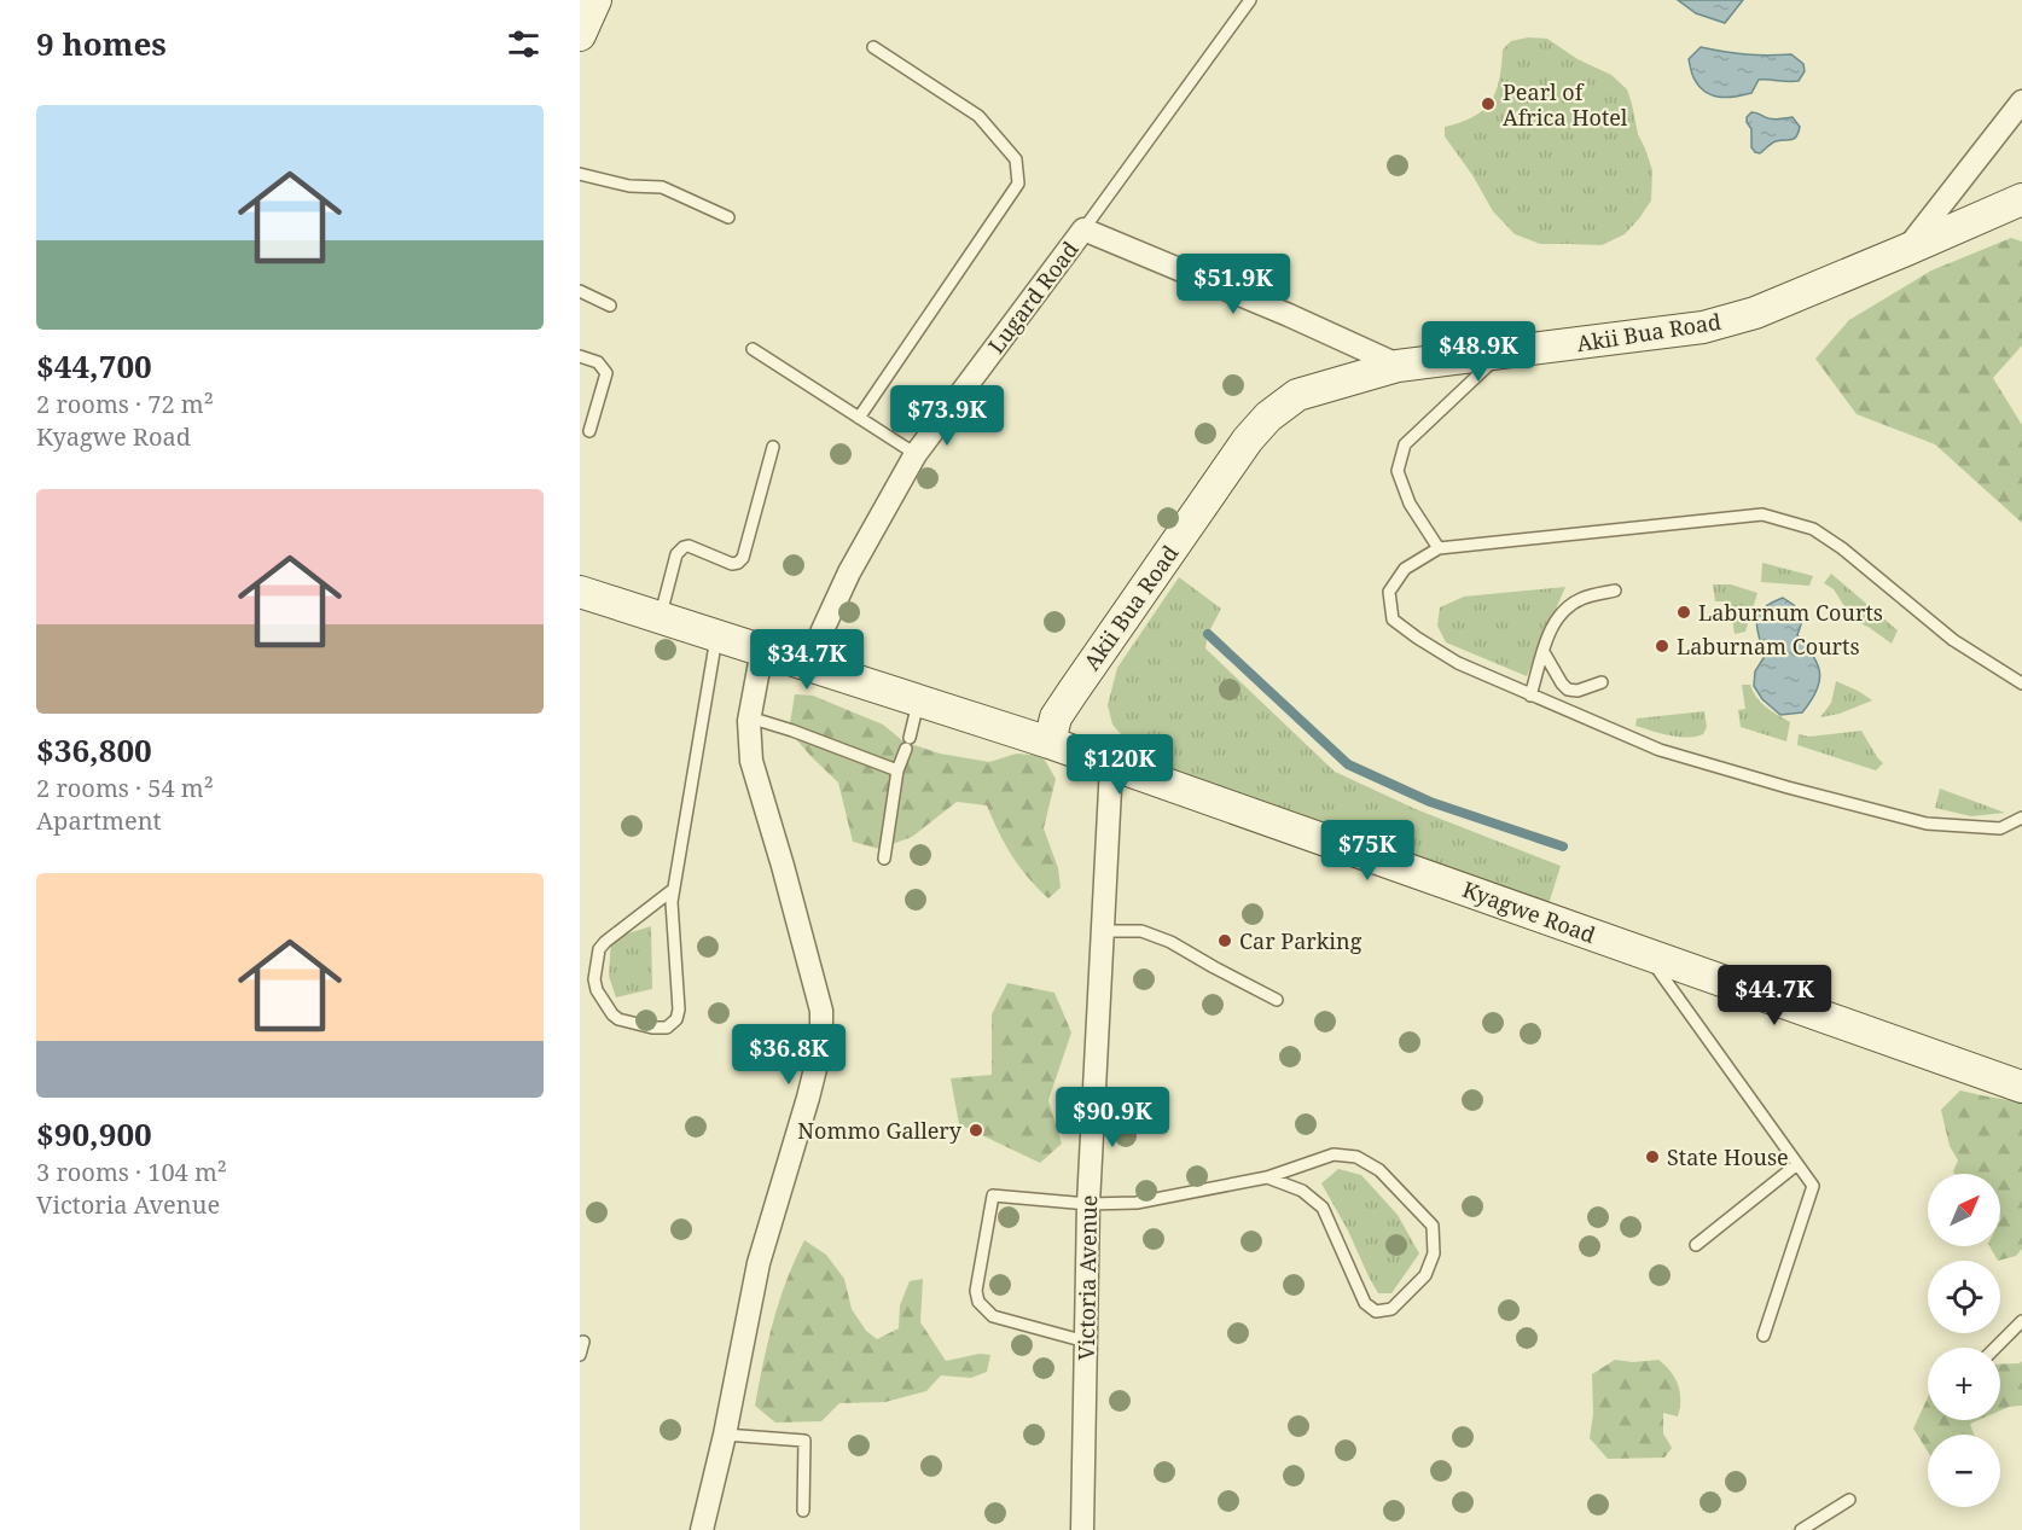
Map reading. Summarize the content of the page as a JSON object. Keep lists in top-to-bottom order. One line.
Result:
{"streets":{"street":["Lugard Road","Akii Bua Road","Kyagwe Road","Victoria Avenue"]},"crossings":[["Lugard Road","Kyagwe Road"],["Akii Bua Road","Kyagwe Road"],["Kyagwe Road","Victoria Avenue"]],"places":["Pearl of Africa Hotel","Laburnum Courts","Laburnam Courts","Car Parking","Nommo Gallery","State House"],"north":"top right","page":{"heading":"9 homes","list":[{"name":"$44,700","note":"2 rooms · 72 m² · Kyagwe Road"},{"name":"$36,800","note":"2 rooms · 54 m² · Apartment"},{"name":"$90,900","note":"3 rooms · 104 m² · Victoria Avenue"}],"price":["$51.9K","$48.9K","$73.9K","$34.7K","$120K","$75K","$44.7K","$36.8K","$90.9K"],"map_buttons":["+","−"]}}
